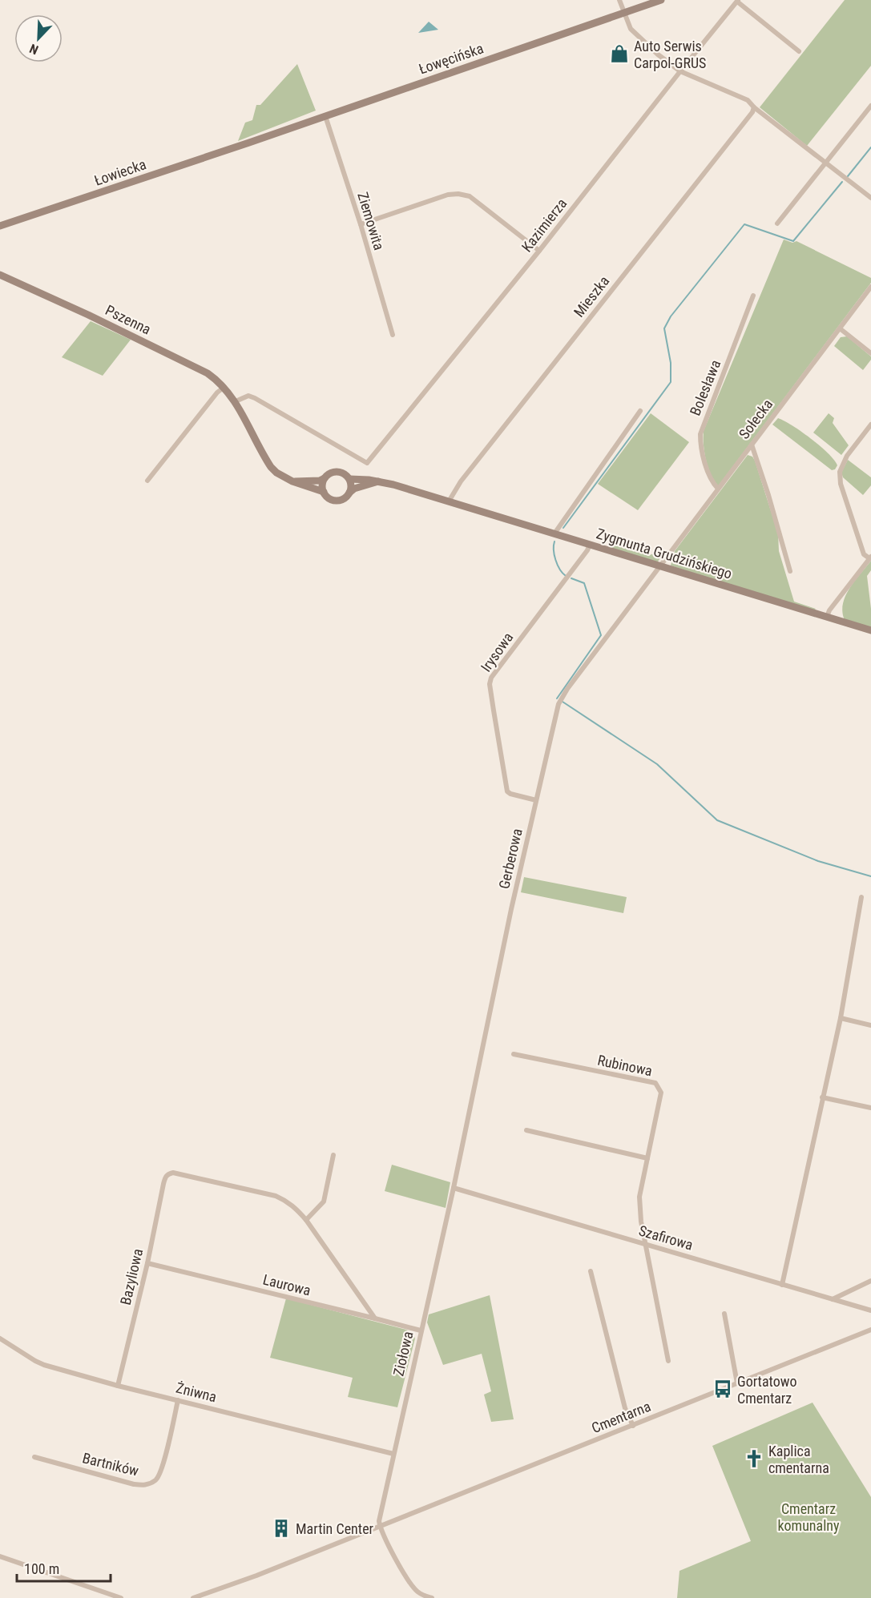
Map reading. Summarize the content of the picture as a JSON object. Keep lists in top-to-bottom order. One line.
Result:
{"streets":{"street":["Łowęcińska","Łowiecka","Ziemowita","Kazimierza","Mieszka","Pszenna","Bolesława","Sołecka","Zygmunta Grudzińskiego","Irysowa","Gerberowa","Rubinowa","Szafirowa","Bazyliowa","Laurowa","Ziołowa","Żniwna","Cmentarna","Bartników"]},"crossings":[["Łowęcińska","Łowiecka"],["Łowęcińska","Ziemowita"],["Kazimierza","Pszenna"],["Mieszka","Zygmunta Grudzińskiego"],["Bolesława","Sołecka"],["Sołecka","Zygmunta Grudzińskiego"],["Sołecka","Gerberowa"],["Zygmunta Grudzińskiego","Irysowa"],["Zygmunta Grudzińskiego","Gerberowa"],["Irysowa","Gerberowa"],["Gerberowa","Szafirowa"],["Gerberowa","Ziołowa"],["Rubinowa","Szafirowa"],["Szafirowa","Ziołowa"],["Bazyliowa","Laurowa"],["Bazyliowa","Żniwna"],["Laurowa","Ziołowa"],["Ziołowa","Żniwna"],["Ziołowa","Cmentarna"],["Żniwna","Bartników"]],"parks":["Cmentarz komunalny"],"places":{"shop":["Auto Serwis Carpol-GRUS"],"bus stop":["Gortatowo Cmentarz"],"church":["Kaplica cmentarna"],"building":["Martin Center"]},"scale_bar":"100 m","north":"bottom left"}
